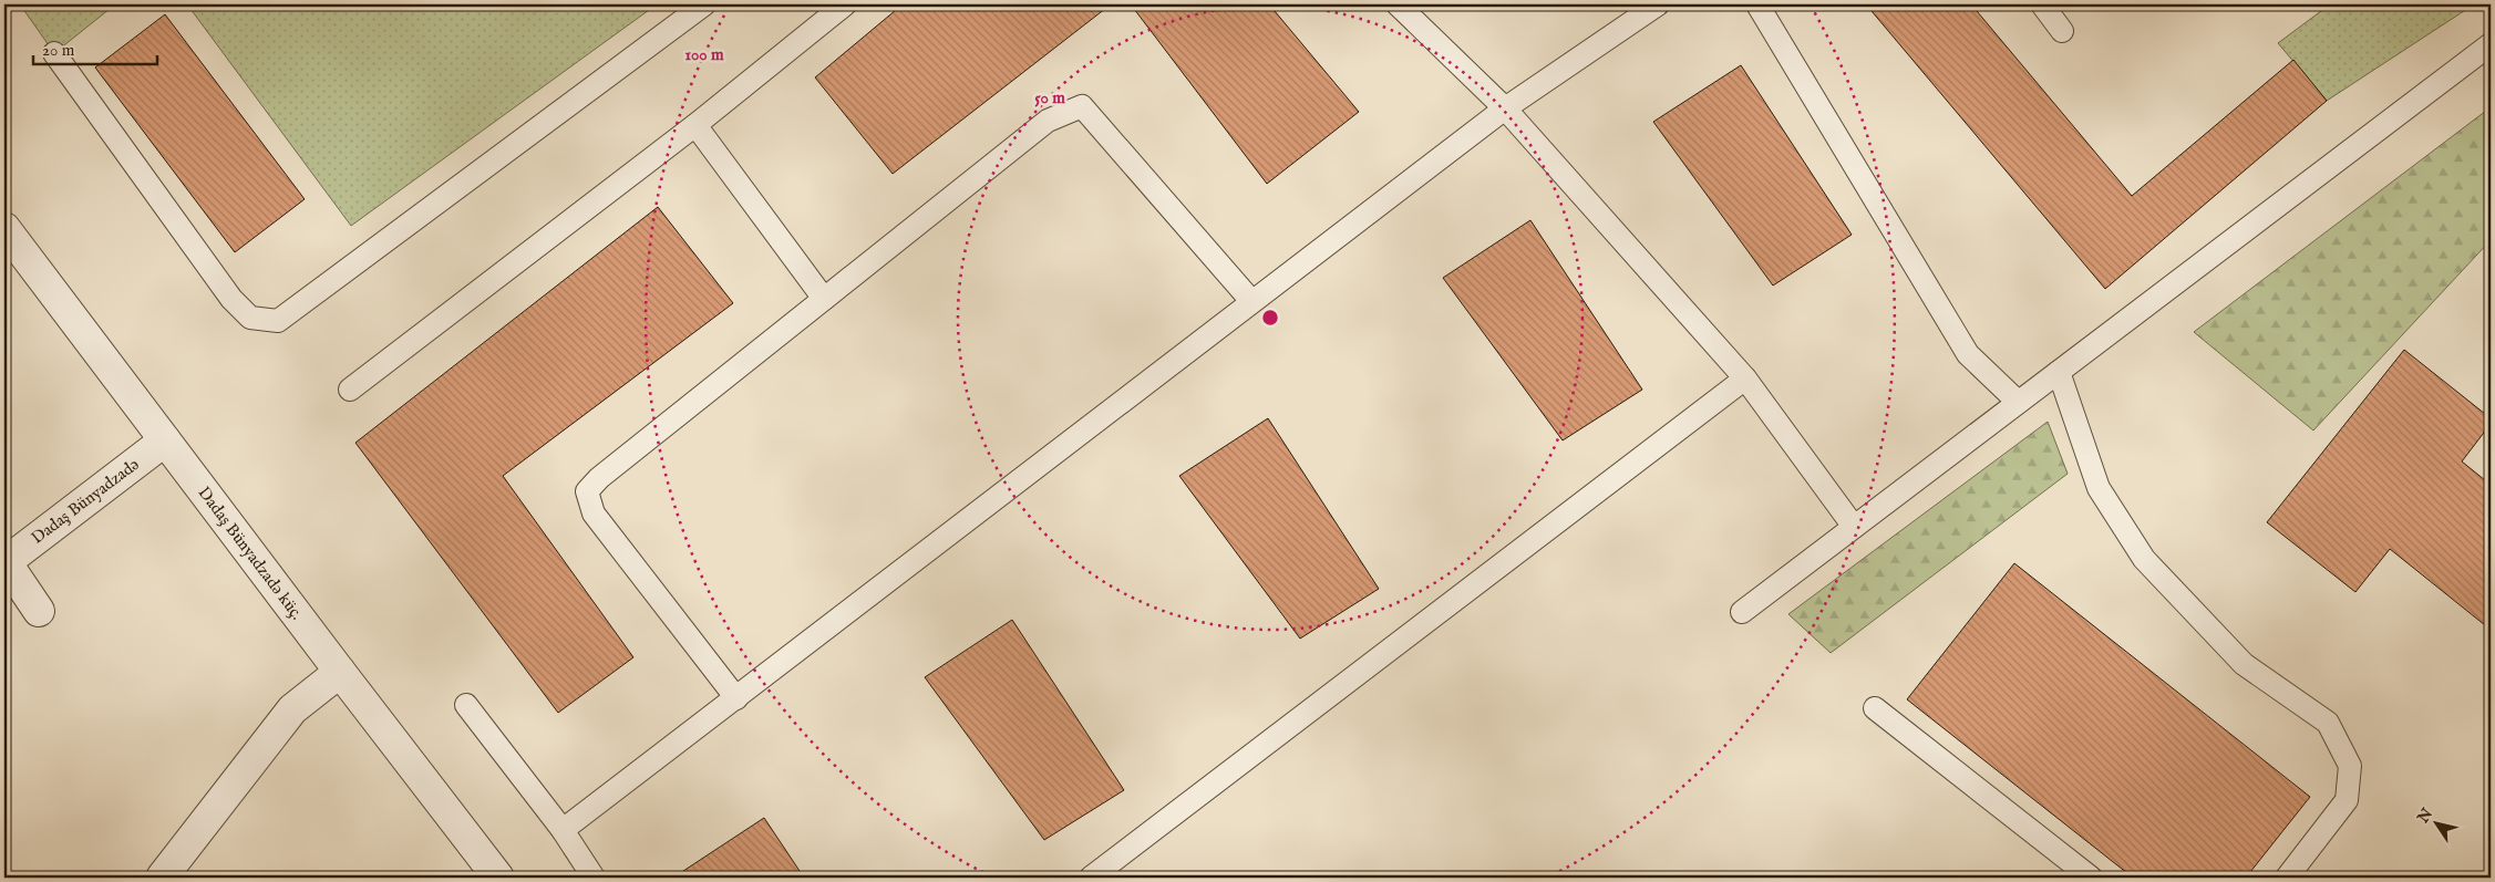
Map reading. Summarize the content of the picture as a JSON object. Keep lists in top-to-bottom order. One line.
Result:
{"streets":{"street":["Dadaş Bünyadzadə","Dadaş Bünyadzadə küç."]},"crossings":[["Dadaş Bünyadzadə","Dadaş Bünyadzadə küç."]],"scale_bar":"20 m","north":"top left","rings":["100 m","50 m"]}
